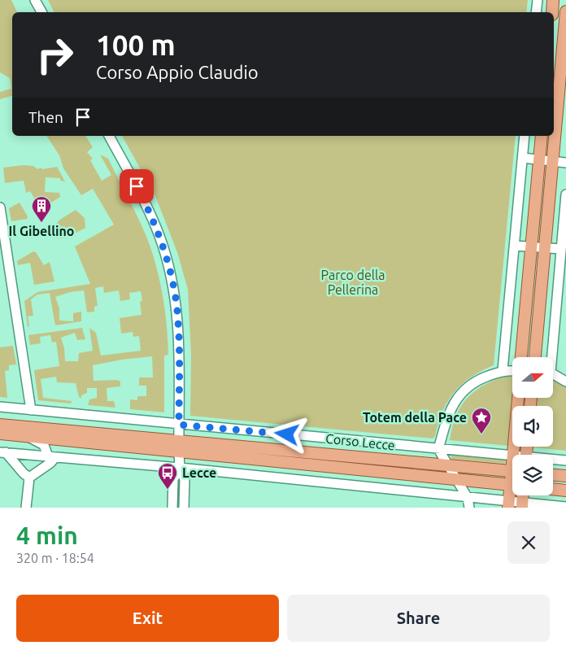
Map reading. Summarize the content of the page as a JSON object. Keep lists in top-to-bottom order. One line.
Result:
{"streets":{"main road":["Corso Lecce"]},"parks":["Parco della Pellerina"],"places":{"building":["Il Gibellino"],"place":["Totem della Pace"],"bus stop":["Lecce"]},"north":"right","page":{"turn":["100 m","Corso Appio Claudio"],"then":"Then","heading":["4 min","320 m · 18:54"],"buttons":["Exit","Share"]}}
